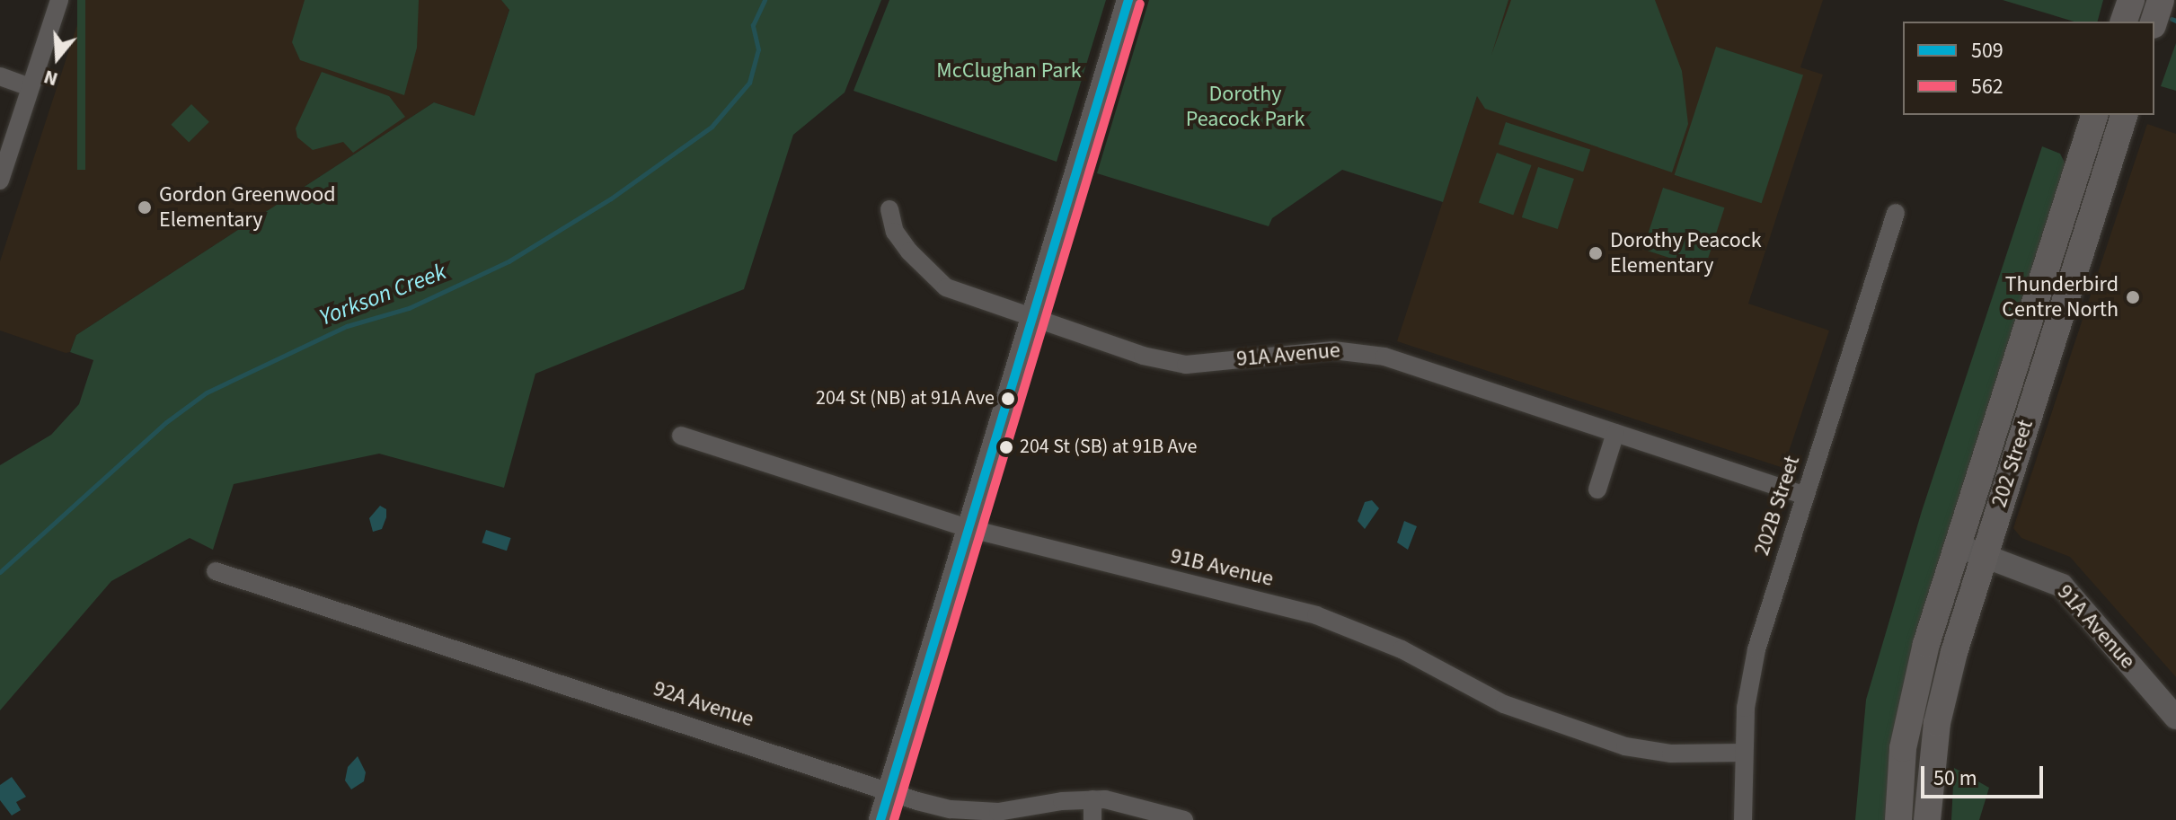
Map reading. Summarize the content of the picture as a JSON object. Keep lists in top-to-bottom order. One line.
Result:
{"streets":{"main road":["202 Street"],"street":["91A Avenue","202B Street","91B Avenue","92A Avenue"]},"crossings":[["91A Avenue","202 Street"],["91A Avenue","202B Street"],["202B Street","91B Avenue"]],"water":["Yorkson Creek"],"parks":["McClughan Park","Dorothy Peacock Park"],"places":["Gordon Greenwood Elementary","Dorothy Peacock Elementary","Thunderbird Centre North","204 St (NB) at 91A Ave","204 St (SB) at 91B Ave"],"lines":["transit line 509","transit line 562"],"legend":["509","562"],"scale_bar":"50 m","north":"bottom"}
